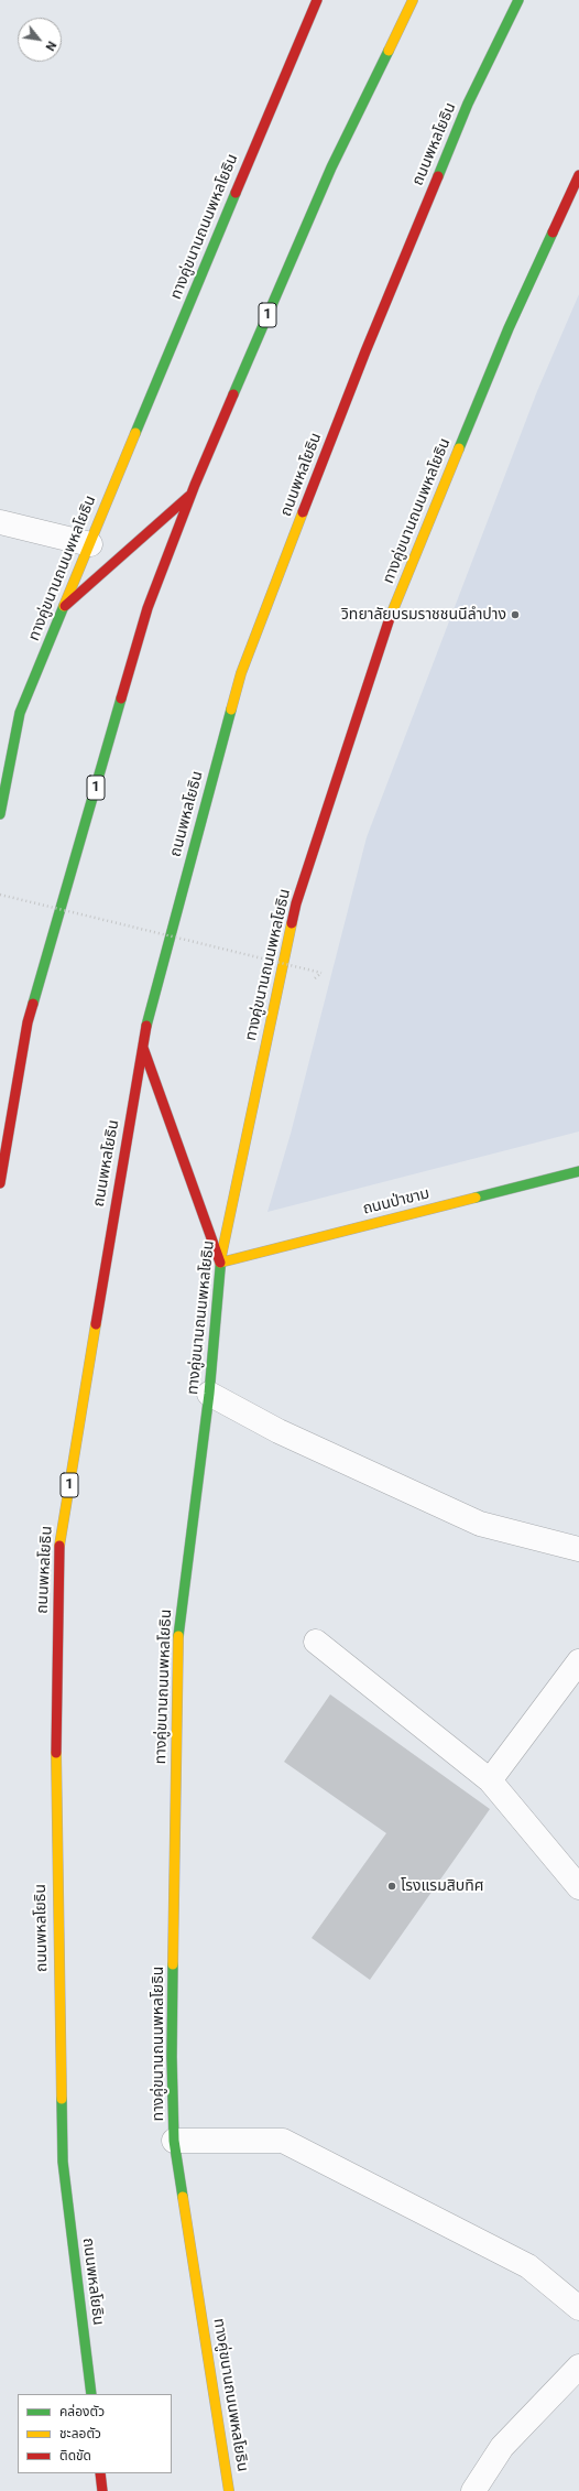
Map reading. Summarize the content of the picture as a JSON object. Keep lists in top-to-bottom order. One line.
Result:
{"streets":{"main road":["ถนนพหลโยธิน","ทางคู่ขนานถนนพหลโยธิน","1","ถนนป่าขาม"]},"crossings":[["ทางคู่ขนานถนนพหลโยธิน","ถนนป่าขาม"]],"places":["วิทยาลัยบรมราชชนนีลำปาง","โรงแรมสิบทิศ"],"legend":["คล่องตัว","ชะลอตัว","ติดขัด"],"north":"bottom right"}
